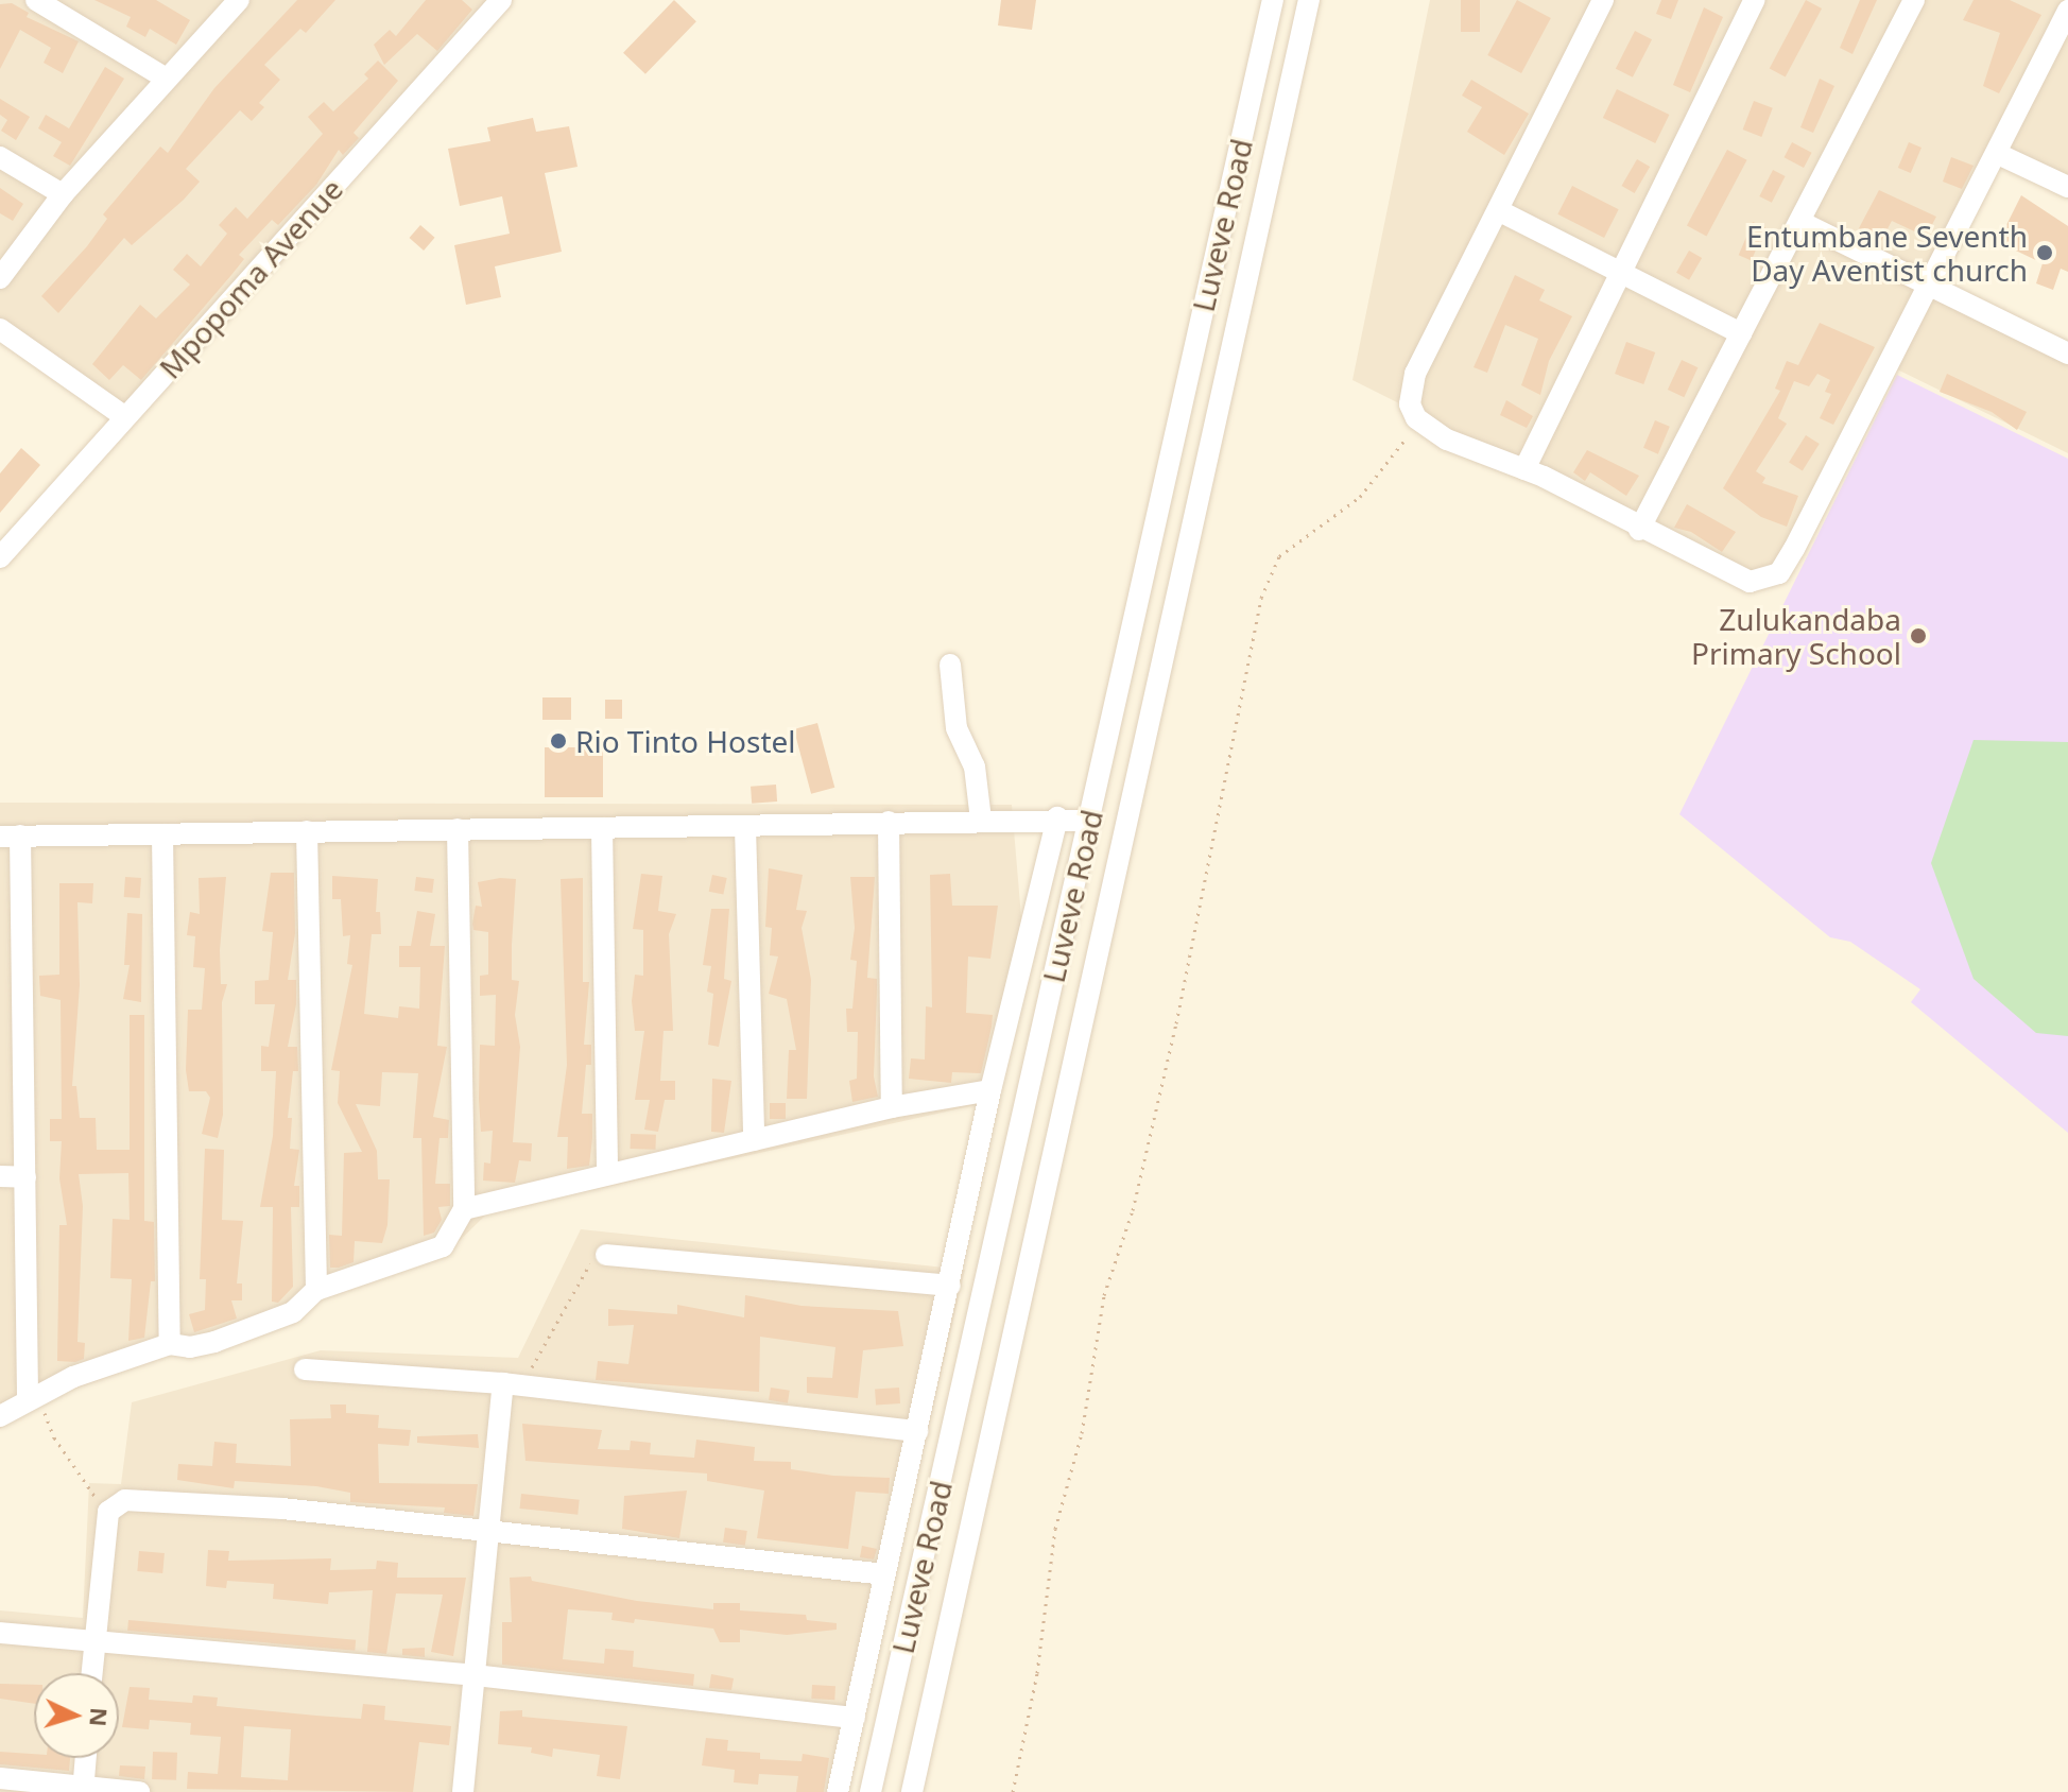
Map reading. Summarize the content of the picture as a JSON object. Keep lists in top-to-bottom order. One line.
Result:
{"streets":{"street":["Luveve Road","Mpopoma Avenue"]},"places":["Entumbane Seventh Day Aventist church","Zulukandaba Primary School","Rio Tinto Hostel"],"north":"right"}
